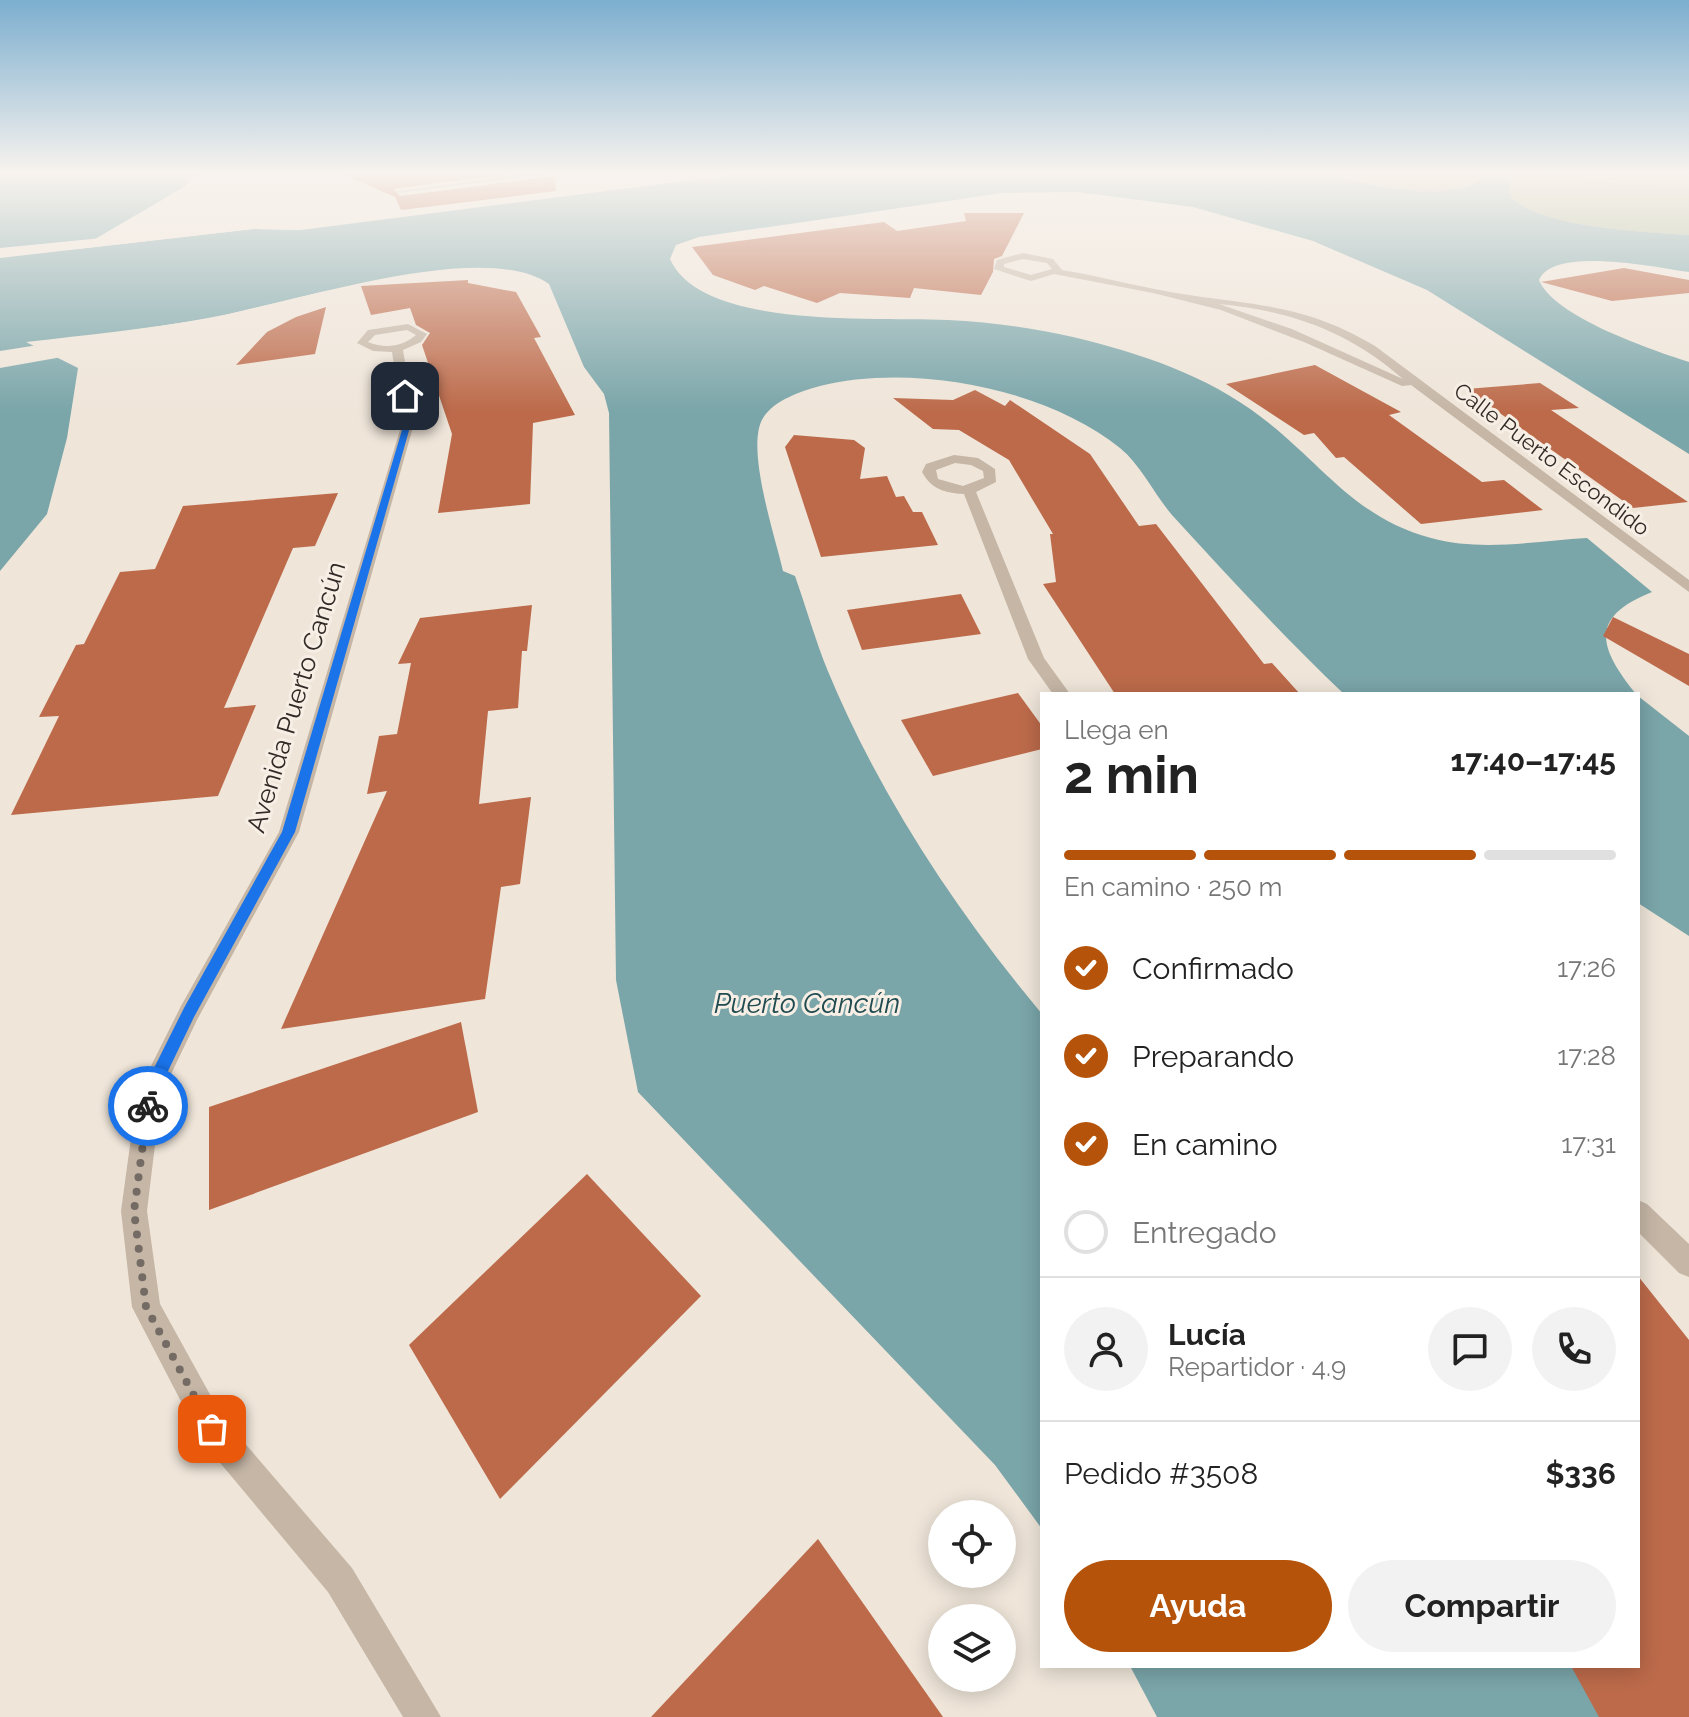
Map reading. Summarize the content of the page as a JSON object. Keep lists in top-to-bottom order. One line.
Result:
{"streets":{"street":["Calle Puerto Escondido","Avenida Puerto Cancún"]},"water":["Puerto Cancún"],"page":{"heading":["2 min","Llega en","17:40–17:45"],"panel":["Lucía","Repartidor · 4.9","Pedido #3508","$336"],"bar":"En camino · 250 m","list":[["Confirmado","17:26"],["Preparando","17:28"],["En camino","17:31"],"Entregado"],"buttons":["Ayuda","Compartir"]}}
